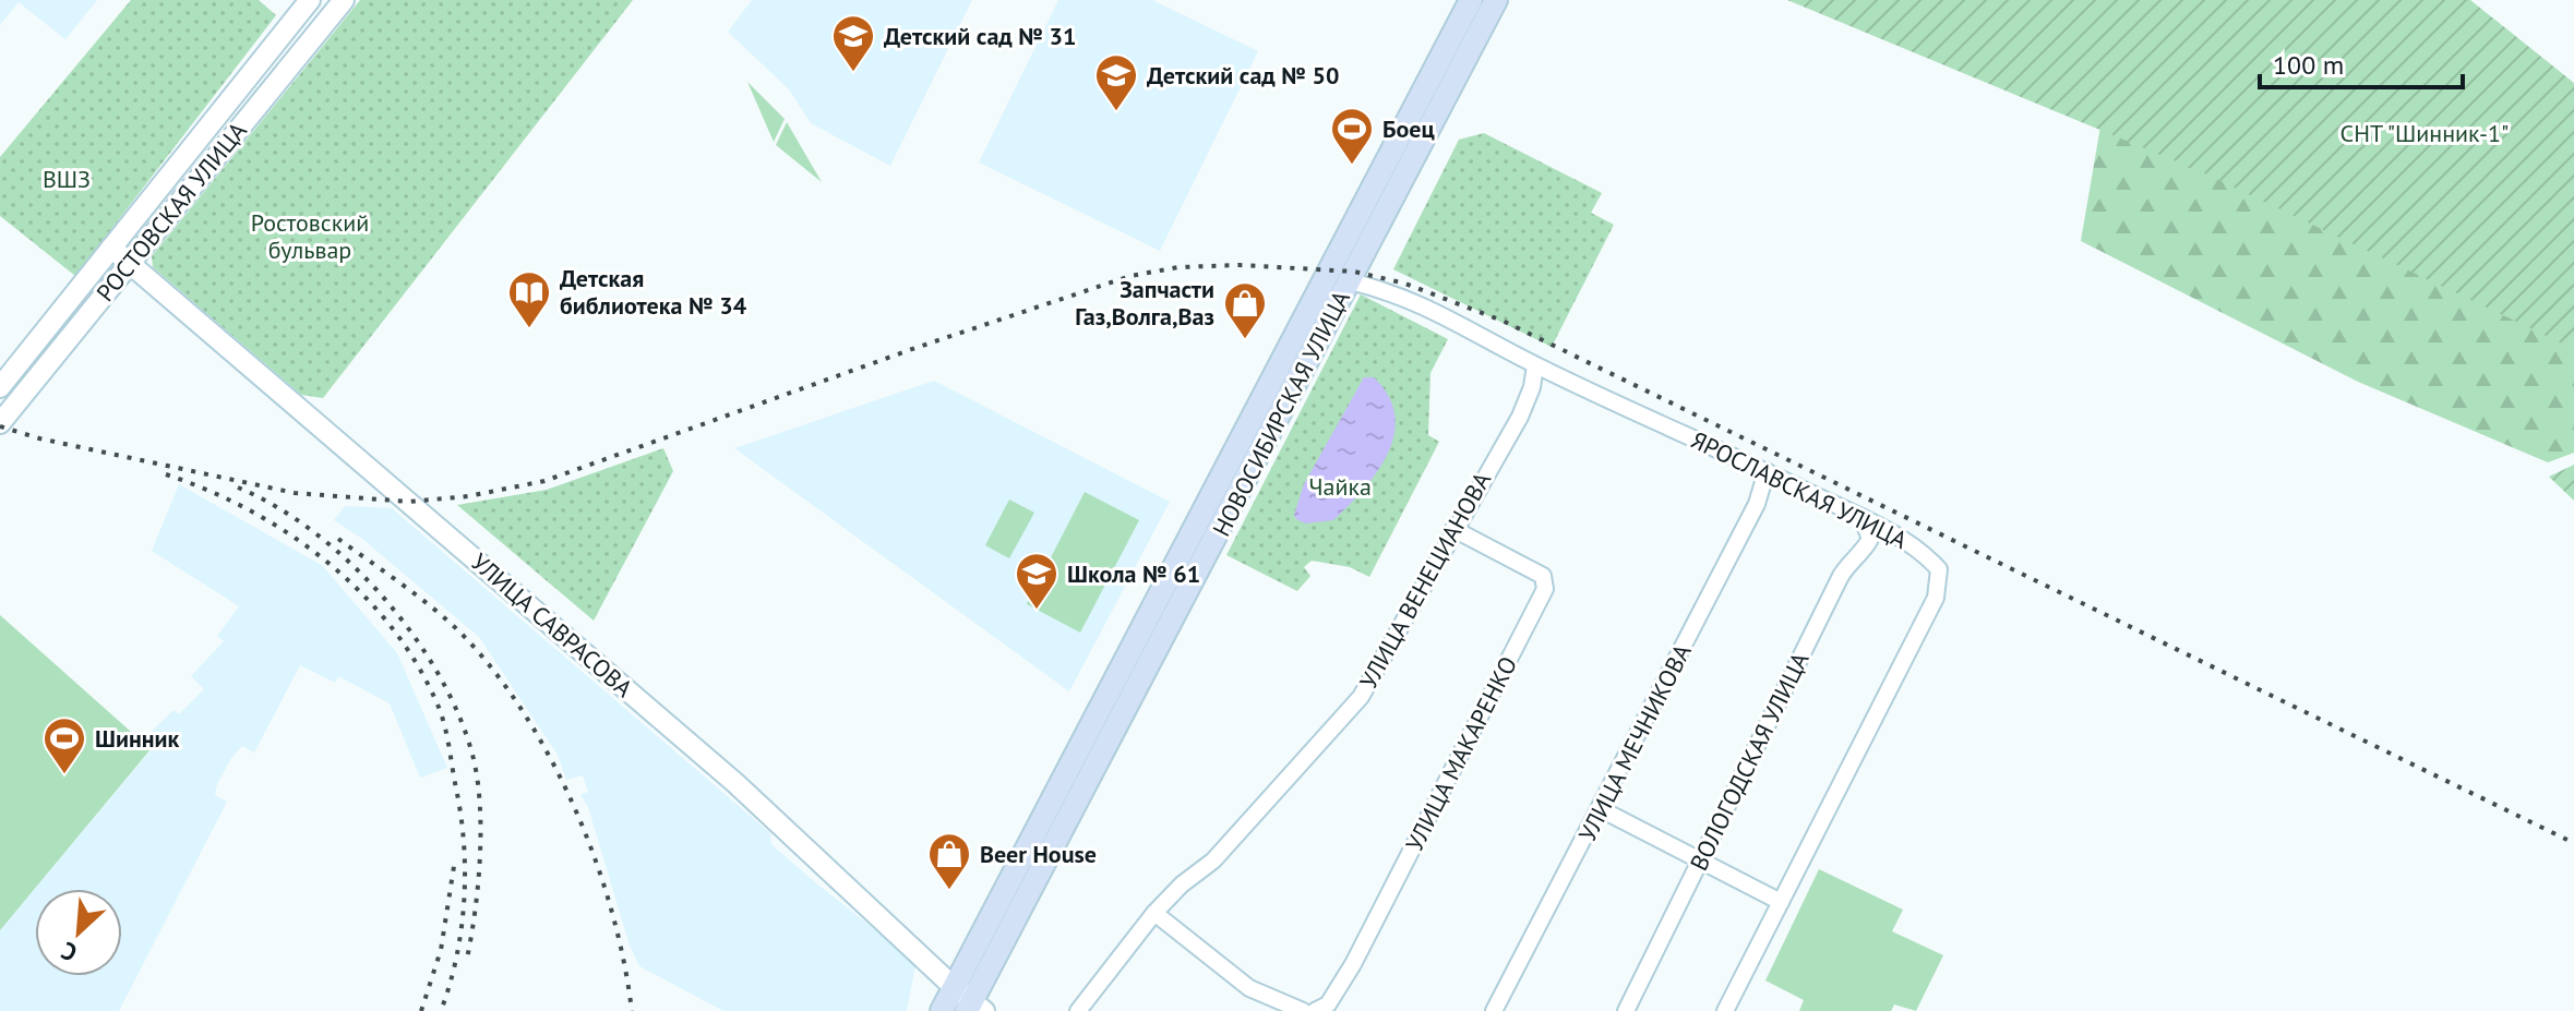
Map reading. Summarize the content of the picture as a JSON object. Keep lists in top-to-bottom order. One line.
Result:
{"streets":{"main road":["НОВОСИБИРСКАЯ УЛИЦА"],"street":["РОСТОВСКАЯ УЛИЦА","ЯРОСЛАВСКАЯ УЛИЦА","УЛИЦА ВЕНЕЦИАНОВА","УЛИЦА САВРАСОВА","УЛИЦА МЕЧНИКОВА","УЛИЦА МАКАРЕНКО","ВОЛОГОДСКАЯ УЛИЦА"]},"crossings":[["РОСТОВСКАЯ УЛИЦА","УЛИЦА САВРАСОВА"],["НОВОСИБИРСКАЯ УЛИЦА","ЯРОСЛАВСКАЯ УЛИЦА"],["НОВОСИБИРСКАЯ УЛИЦА","УЛИЦА САВРАСОВА"],["ЯРОСЛАВСКАЯ УЛИЦА","УЛИЦА ВЕНЕЦИАНОВА"],["ЯРОСЛАВСКАЯ УЛИЦА","УЛИЦА МЕЧНИКОВА"],["ЯРОСЛАВСКАЯ УЛИЦА","ВОЛОГОДСКАЯ УЛИЦА"],["УЛИЦА ВЕНЕЦИАНОВА","УЛИЦА МАКАРЕНКО"]],"parks":["СНТ \"Шинник-1\"","ВШЗ","Ростовский бульвар","Чайка"],"places":{"school or university":["Детский сад № 31","Детский сад № 50","Школа № 61"],"sports":["Боец","Шинник"],"library":["Детская библиотека № 34"],"shop":["Запчасти Газ,Волга,Ваз","Beer House"]},"scale_bar":"100 m","north":"bottom left"}
